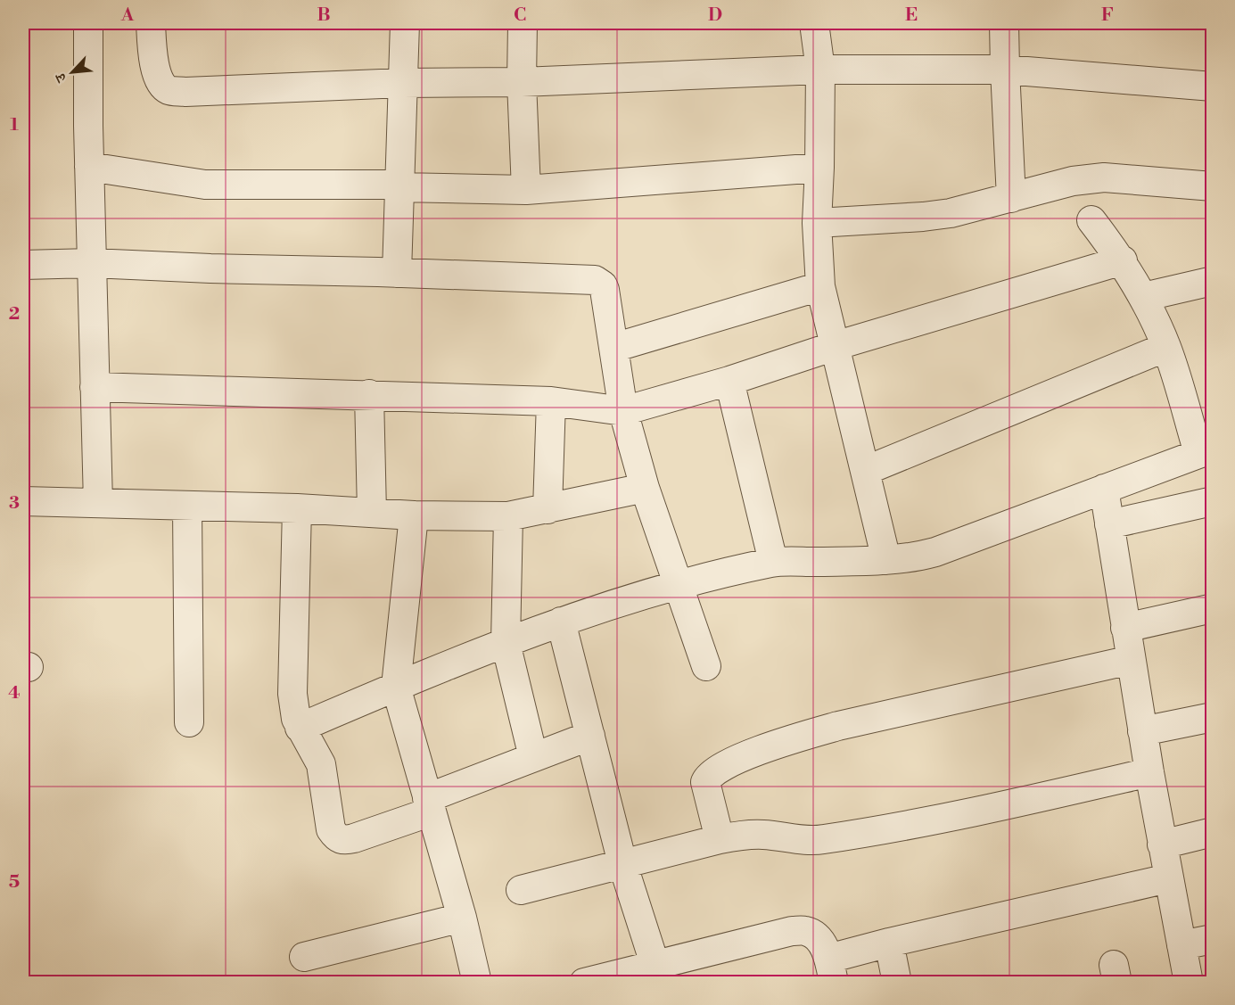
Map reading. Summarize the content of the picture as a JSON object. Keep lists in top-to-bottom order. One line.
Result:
{"north":"bottom left","grid":{"columns":["A","B","C","D","E","F"],"rows":["1","2","3","4","5"]}}
